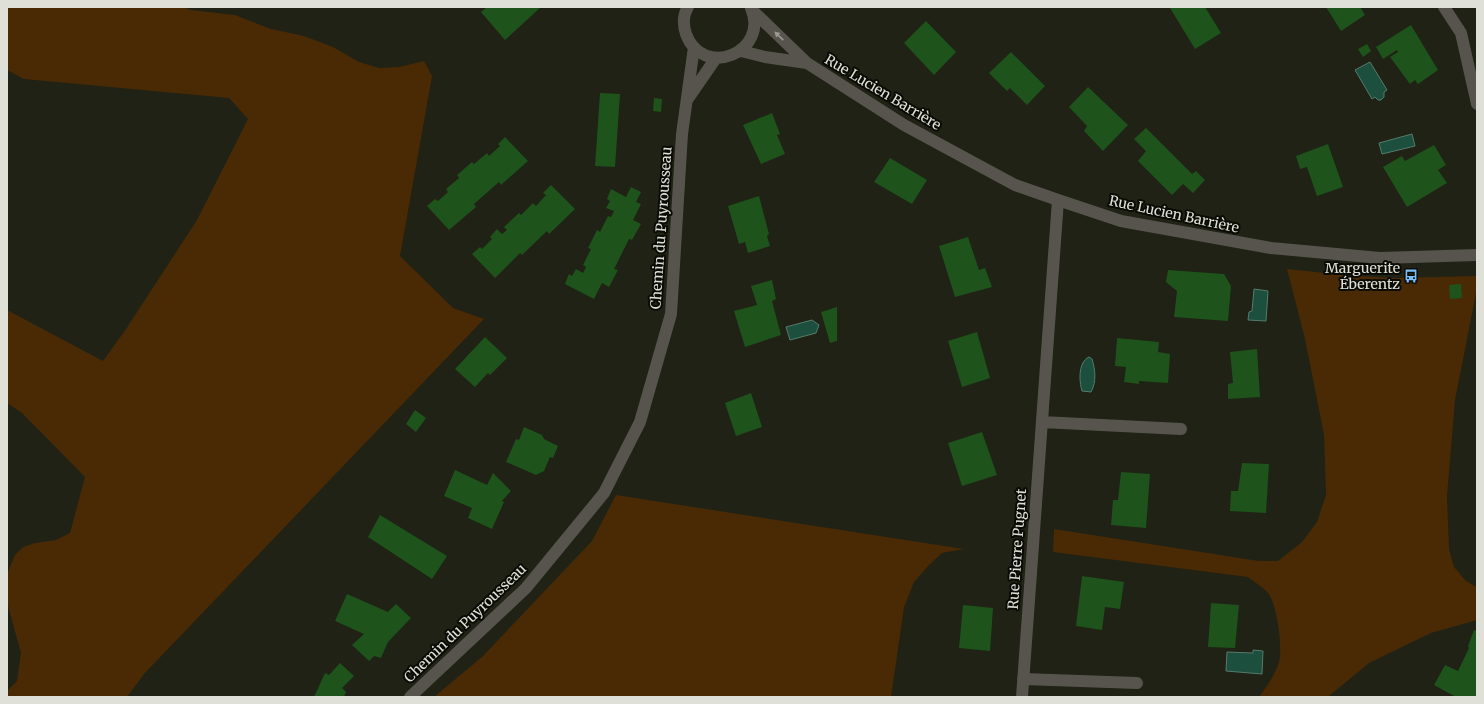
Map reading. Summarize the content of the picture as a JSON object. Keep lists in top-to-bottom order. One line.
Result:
{"streets":{"street":["Rue Lucien Barrière","Chemin du Puyrousseau","Rue Pierre Pugnet"]},"crossings":[["Rue Lucien Barrière","Rue Pierre Pugnet"]],"places":{"bus stop":["Marguerite Éberentz"]}}
